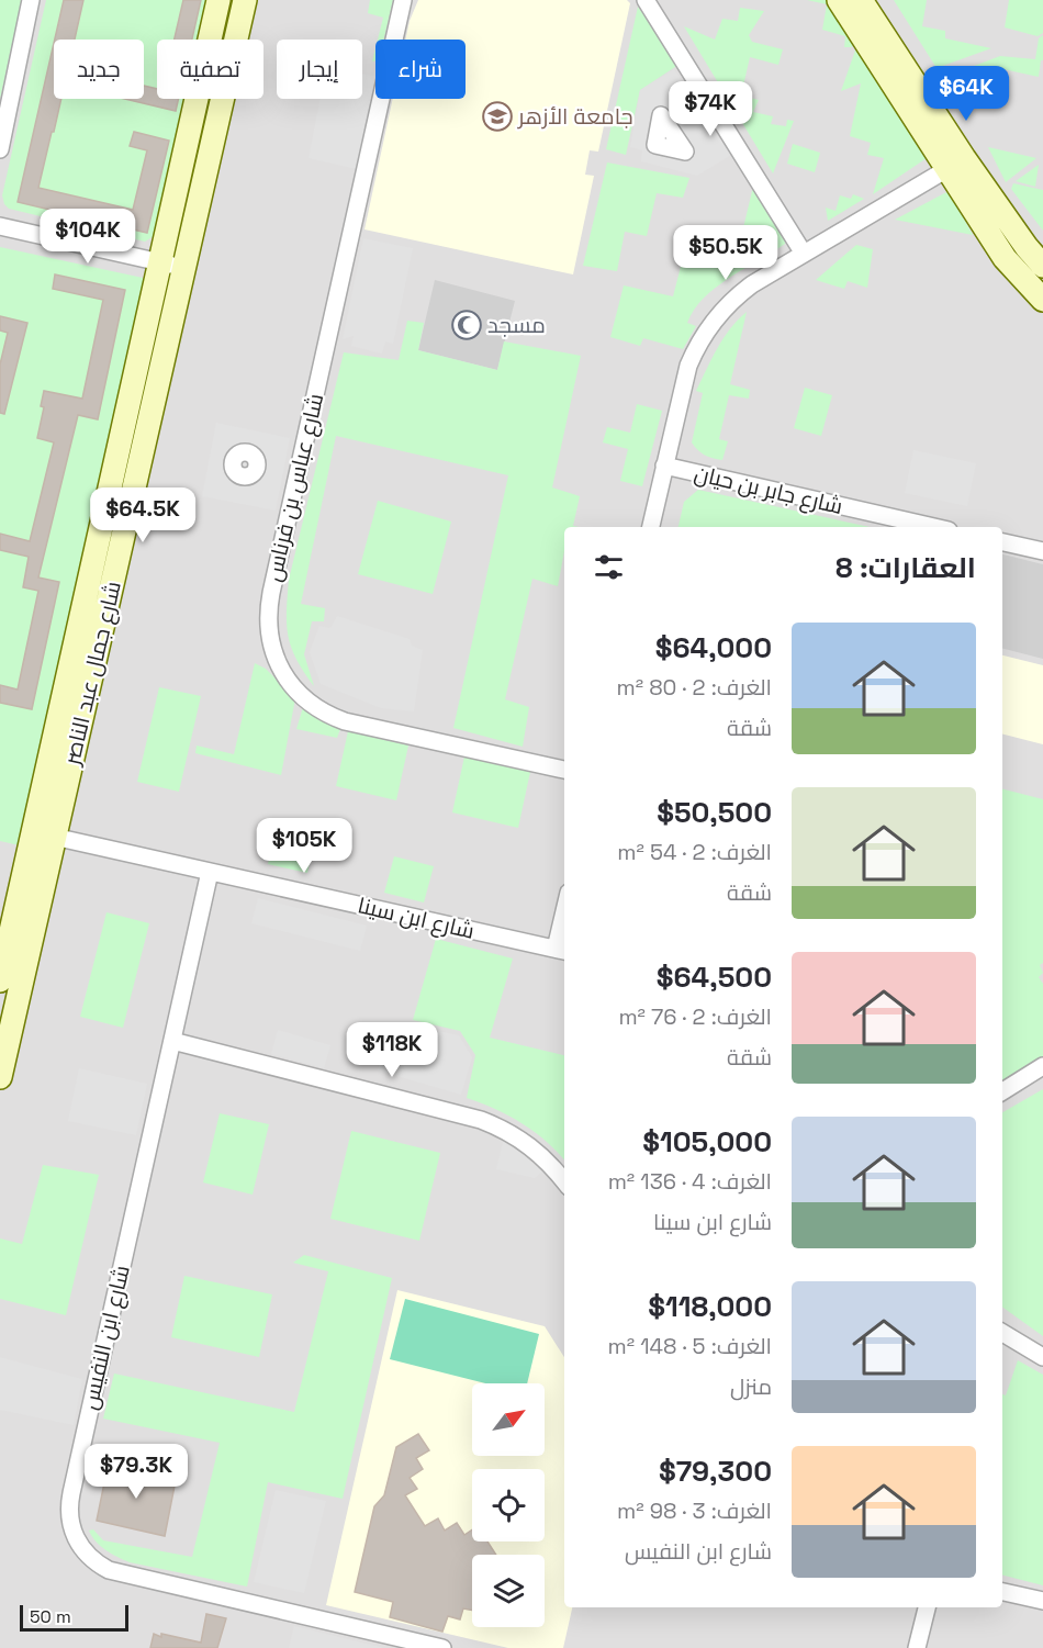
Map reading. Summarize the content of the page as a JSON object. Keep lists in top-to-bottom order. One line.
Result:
{"streets":{"main road":["شارع جمال عبد الناصر"],"street":["شارع عباس بن فرناس","شارع جابر بن حيان","شارع ابن سينا","شارع ابن النفيس"]},"crossings":[["شارع جمال عبد الناصر","شارع ابن سينا"],["شارع ابن سينا","شارع ابن النفيس"]],"places":{"school or university":["جامعة الأزهر"],"mosque":["مسجد"]},"scale_bar":"50 m","north":"top right","page":{"chip":["شراء","إيجار","تصفية","جديد"],"price":["$64K","$74K","$104K","$50.5K","$64.5K","$105K","$118K","$79.3K"],"heading":"العقارات: 8","list":[{"name":"$64,000","note":"الغرف: 2 · 80 m² · شقة"},{"name":"$50,500","note":"الغرف: 2 · 54 m² · شقة"},{"name":"$64,500","note":"الغرف: 2 · 76 m² · شقة"},{"name":"$105,000","note":"الغرف: 4 · 136 m² · شارع ابن سينا"},{"name":"$118,000","note":"الغرف: 5 · 148 m² · منزل"},{"name":"$79,300","note":"الغرف: 3 · 98 m² · شارع ابن النفيس"}],"scale":"50 m"}}
